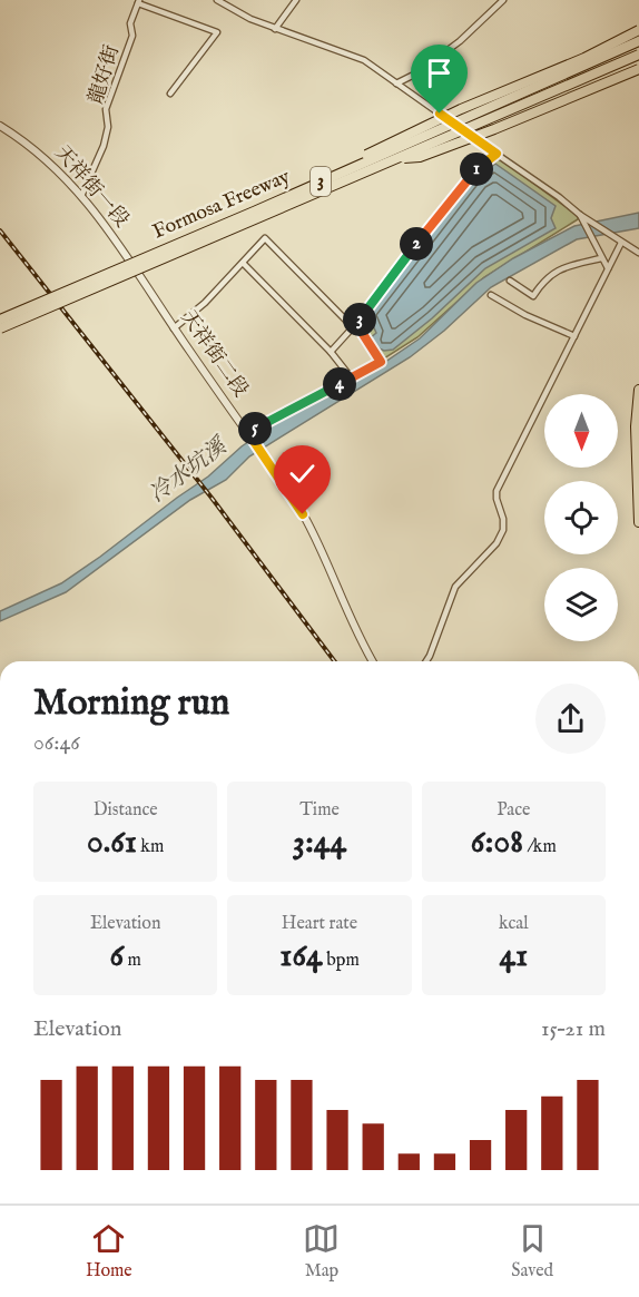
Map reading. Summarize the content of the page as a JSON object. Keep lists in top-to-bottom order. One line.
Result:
{"streets":{"highway":["3","Formosa Freeway"],"street":["龍好街","天祥街一段","天祥街二段"]},"crossings":[["龍好街","天祥街一段"],["天祥街一段","天祥街二段"]],"water":["冷水坑溪"],"north":"bottom","page":{"pins":["1","2","3","4","5"],"heading":["Morning run","06:46"],"stats":[["Distance","0.61 km"],["Time","3:44"],["Pace","6:08 /km"],["Elevation","6 m"],["Heart rate","164 bpm"],["kcal","41"]],"chart":["Elevation","15–21 m"],"tabs":["Home","Map","Saved"]}}
